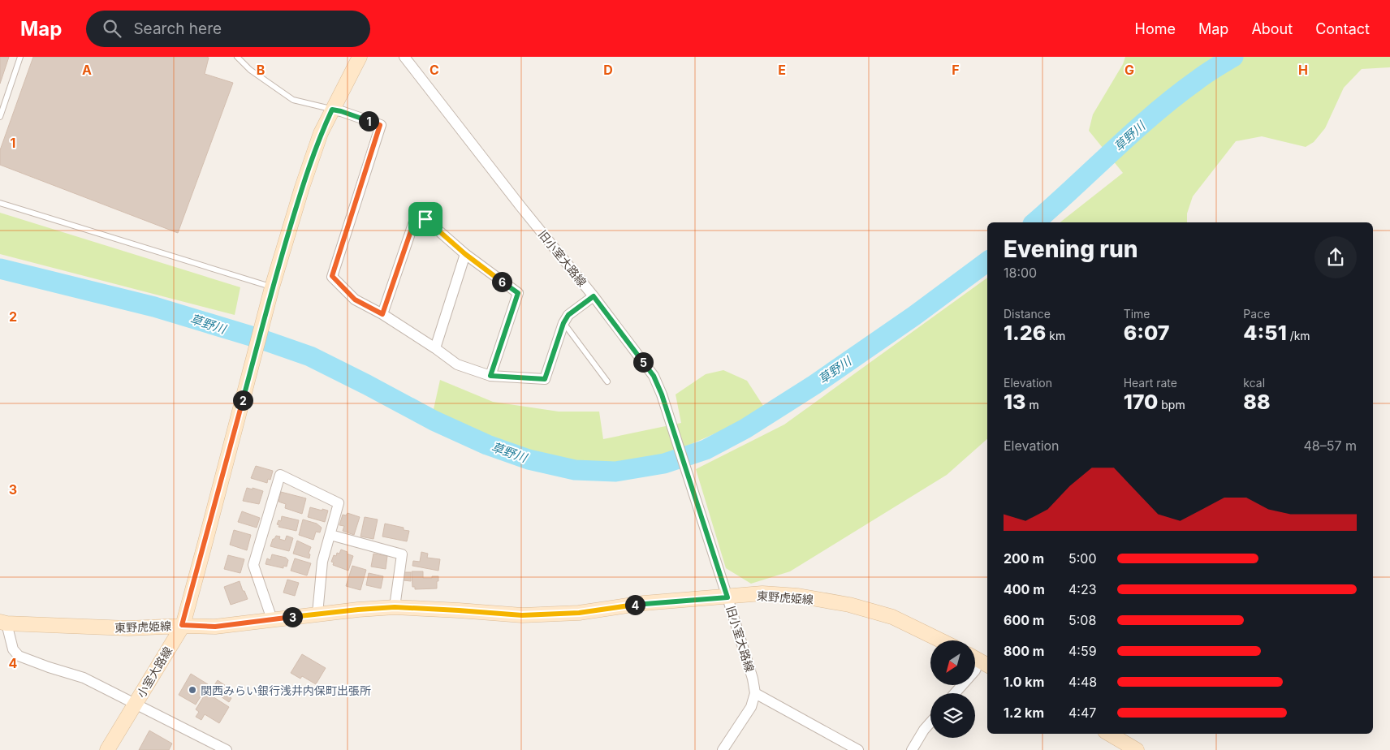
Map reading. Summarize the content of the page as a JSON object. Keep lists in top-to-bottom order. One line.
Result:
{"streets":{"main road":["東野虎姫線","小室大路線"],"street":["旧小室大路線"]},"crossings":[["旧小室大路線","東野虎姫線"],["東野虎姫線","小室大路線"]],"water":["草野川"],"places":["関西みらい銀行浅井内保町出張所"],"north":"bottom left","page":{"header":"Map","search":"Search here","nav":["Home","Map","About","Contact"],"pins":["1","6","5","2","4","3"],"heading":["Evening run","18:00"],"stats":[["Distance","1.26 km"],["Time","6:07"],["Pace","4:51 /km"],["Elevation","13 m"],["Heart rate","170 bpm"],["kcal","88"]],"chart":["Elevation","48–57 m"],"list":[{"name":"200 m","note":"5:00"},{"name":"400 m","note":"4:23"},{"name":"600 m","note":"5:08"},{"name":"800 m","note":"4:59"},{"name":"1.0 km","note":"4:48"},{"name":"1.2 km","note":"4:47"}]},"grid":{"columns":["A","B","C","D","E","F","G","H"],"rows":["1","2","3","4"]}}
